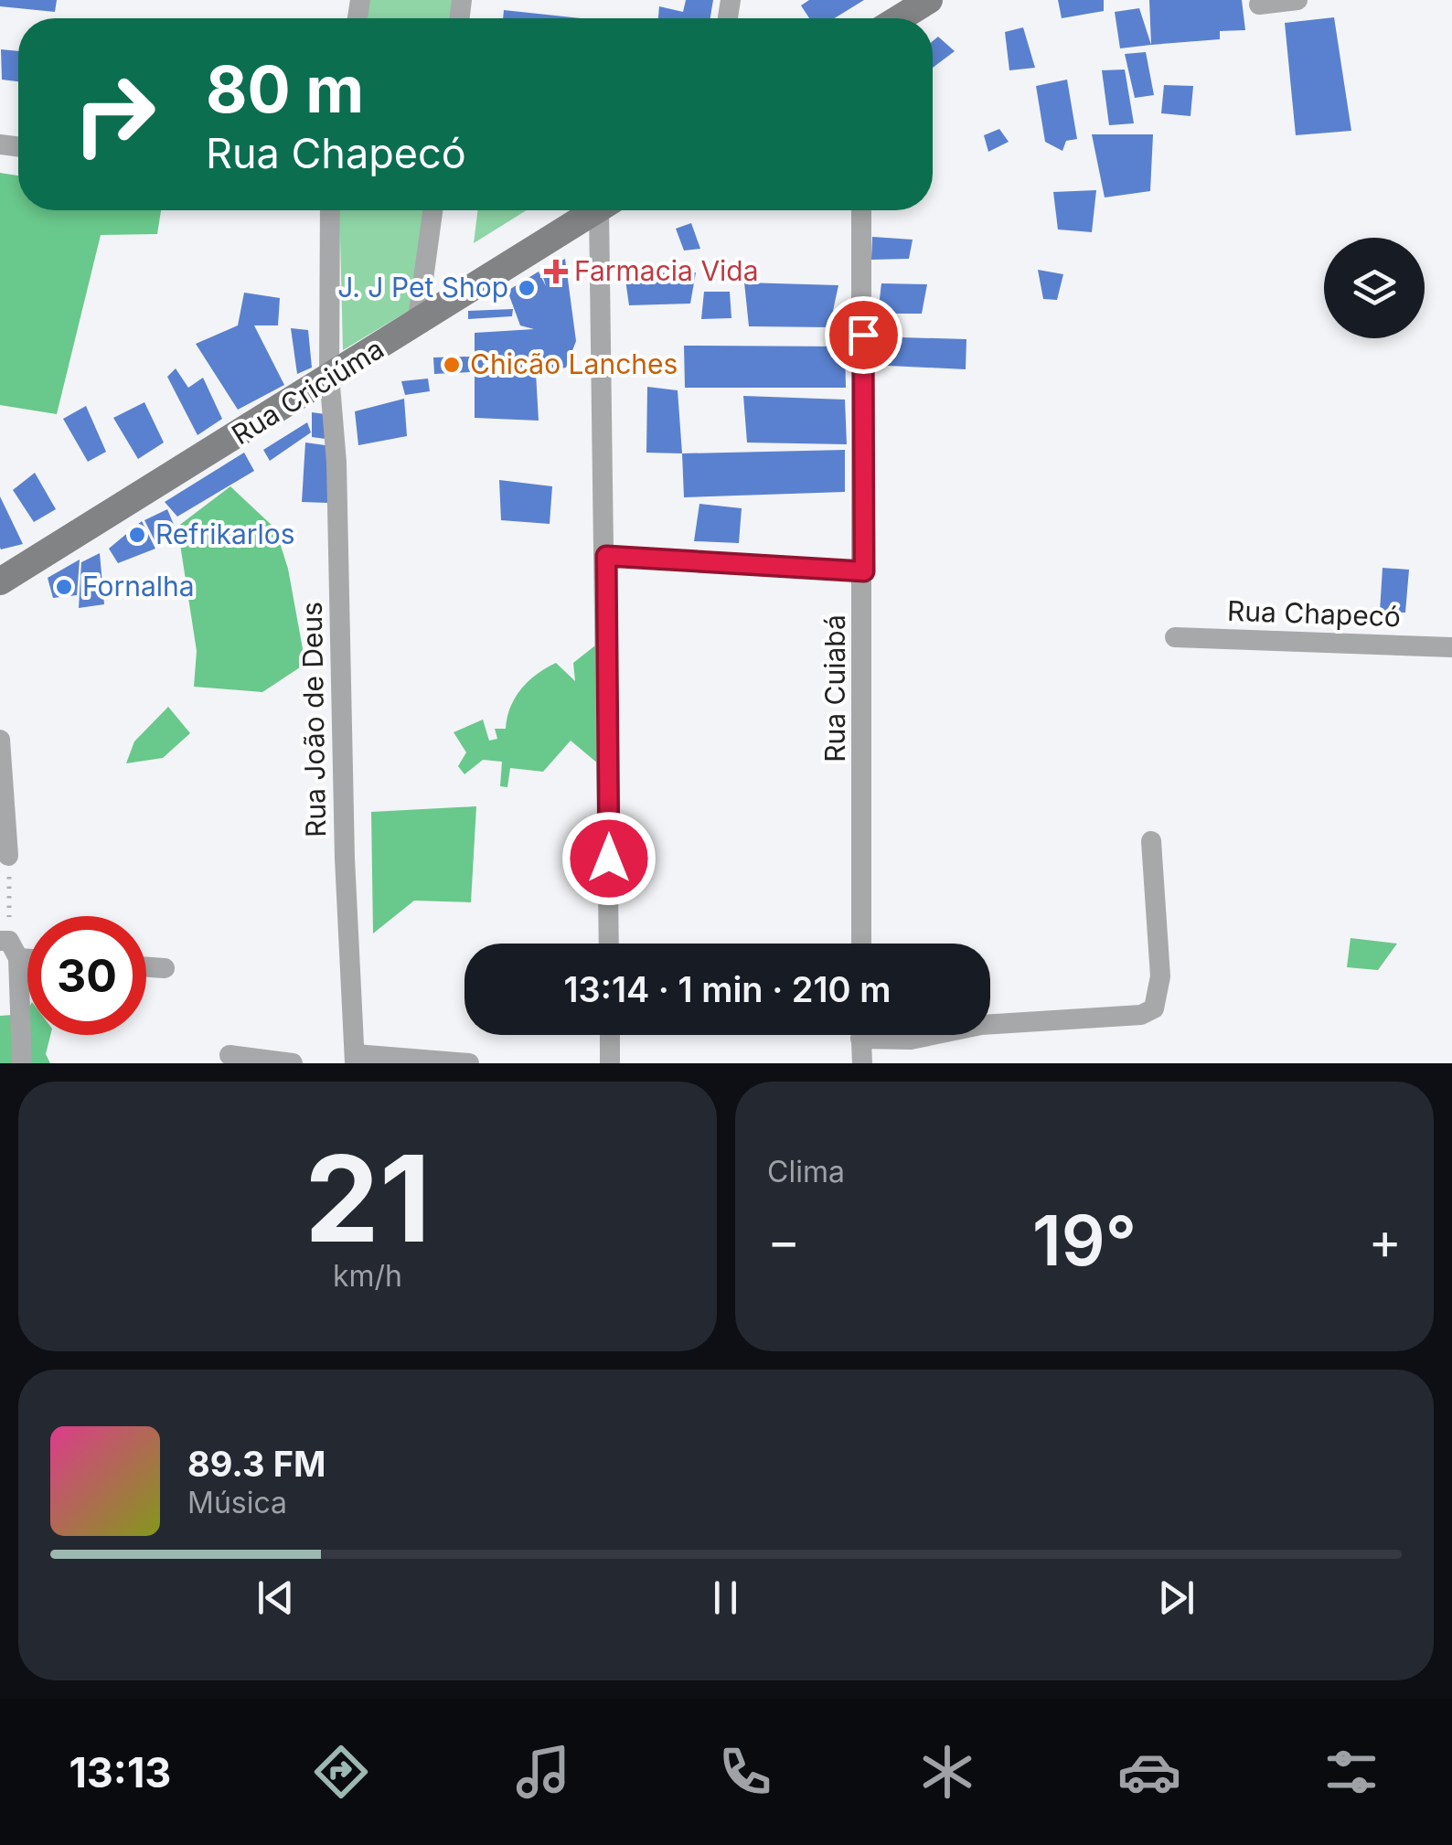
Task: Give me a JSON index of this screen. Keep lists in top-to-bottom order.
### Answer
{
  "streets": {
    "main road": ["Rua Criciúma"],
    "street": ["Rua Chapecó", "Rua Cuiabá", "Rua João de Deus"]
  },
  "crossings": [
    ["Rua Criciúma", "Rua João de Deus"]
  ],
  "places": {
    "health": ["Farmacia Vida"],
    "other": [
      "J. J Pet Shop",
      "Chicão Lanches",
      "Refrikarlos",
      "Fornalha"
    ]
  },
  "page": {
    "turn": ["80 m", "Rua Chapecó"],
    "limit": "30",
    "trip": "13:14 · 1 min · 210 m",
    "tile": [
      ["21", "km/h"],
      "Clima"
    ],
    "heat": ["−", "19°", "+"],
    "song": ["89.3 FM", "Música"],
    "tabs": "13:13"
  }
}
